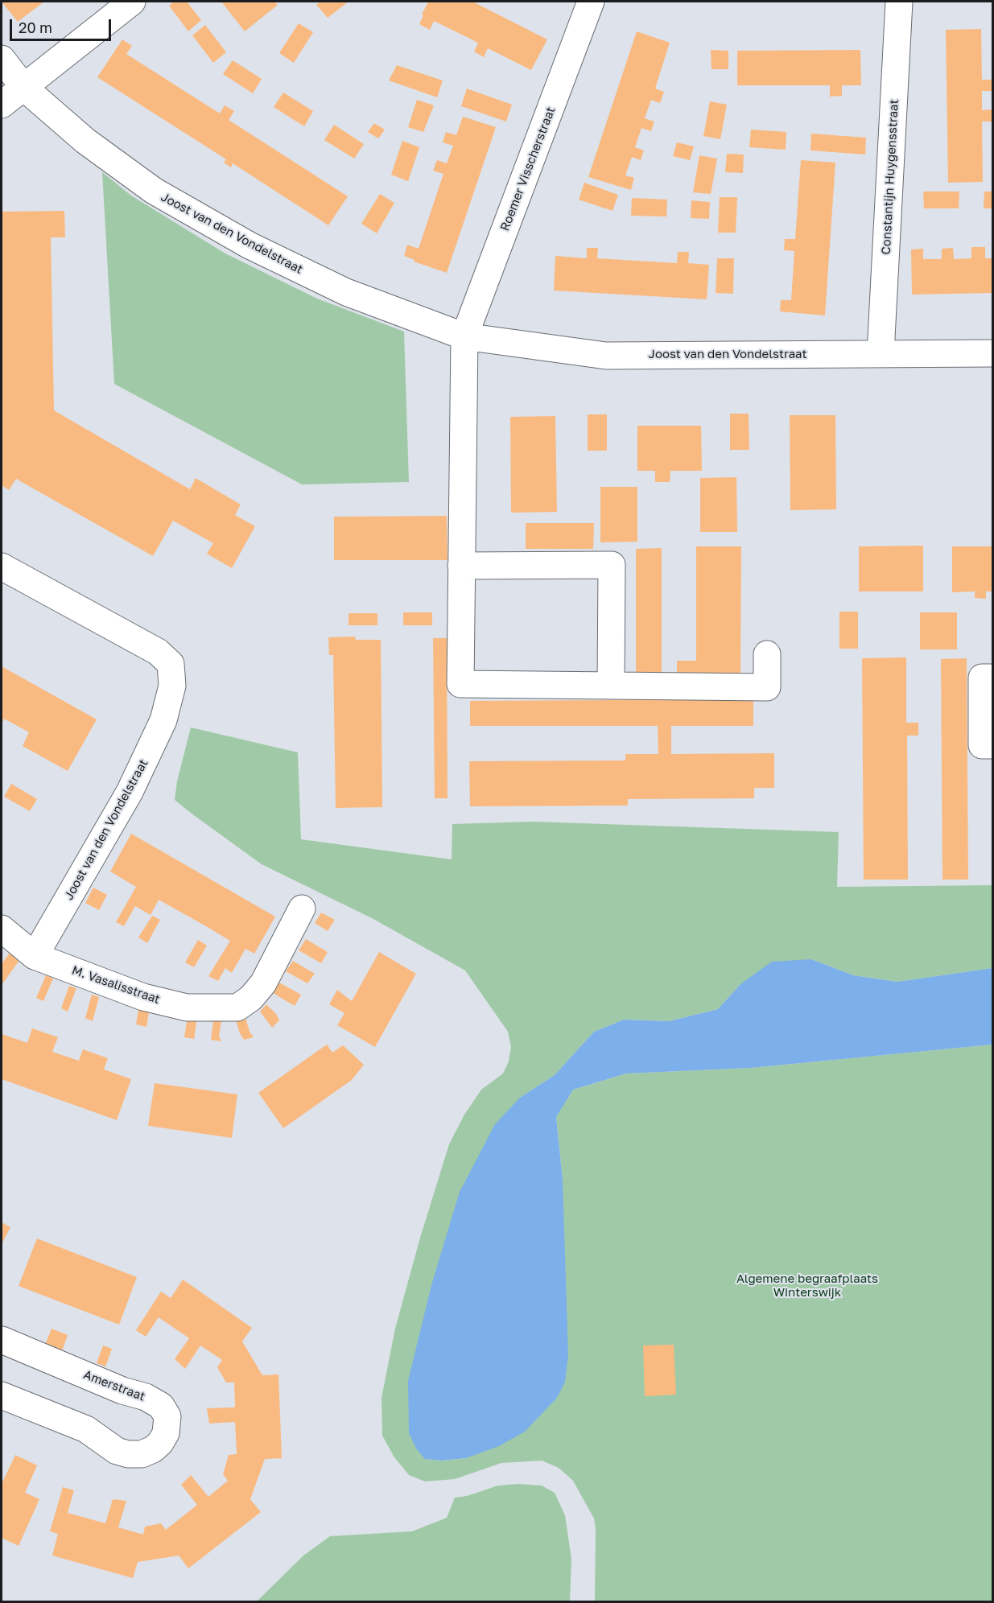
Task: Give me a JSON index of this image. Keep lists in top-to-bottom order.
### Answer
{
  "streets": {
    "street": [
      "Roemer Visscherstraat",
      "Constantijn Huygensstraat",
      "Joost van den Vondelstraat",
      "M. Vasalisstraat",
      "Amerstraat"
    ]
  },
  "crossings": [
    ["Roemer Visscherstraat", "Joost van den Vondelstraat"],
    ["Constantijn Huygensstraat", "Joost van den Vondelstraat"],
    ["Joost van den Vondelstraat", "M. Vasalisstraat"]
  ],
  "parks": ["Algemene begraafplaats Winterswijk"],
  "scale_bar": "20 m"
}
